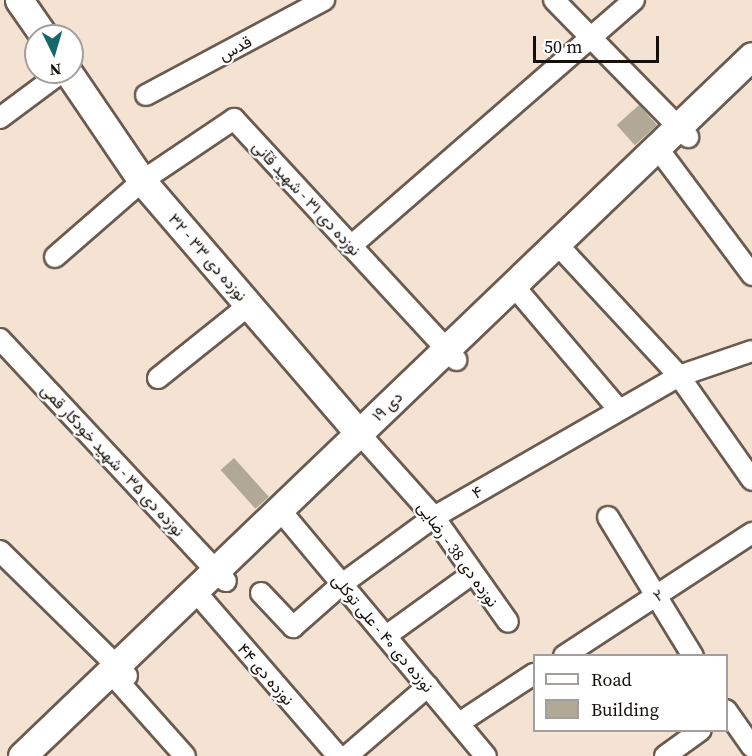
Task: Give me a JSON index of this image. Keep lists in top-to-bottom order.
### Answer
{
  "streets": {
    "main road": ["۳۲ - نوزده دی ۳۳", "۱۹ دی"],
    "street": [
      "قدس",
      "نوزده دی ۳۱ - شهید قآنی",
      "نوزده دی ۳۵ - شهید خودکار قمی",
      "۴",
      "نوزده دی 38 - رضایی",
      "۲",
      "نوزده دی ۴۰ - علی توکلی",
      "نوزده دی ۴۴"
    ]
  },
  "crossings": [
    ["نوزده دی ۳۱ - شهید قآنی", "۳۲ - نوزده دی ۳۳"],
    ["نوزده دی ۳۱ - شهید قآنی", "۱۹ دی"],
    ["۳۲ - نوزده دی ۳۳", "۱۹ دی"],
    ["۳۲ - نوزده دی ۳۳", "نوزده دی 38 - رضایی"],
    ["۱۹ دی", "نوزده دی ۳۵ - شهید خودکار قمی"],
    ["۱۹ دی", "نوزده دی 38 - رضایی"],
    ["۱۹ دی", "نوزده دی ۴۰ - علی توکلی"],
    ["۱۹ دی", "نوزده دی ۴۴"],
    ["۴", "نوزده دی 38 - رضایی"],
    ["۴", "نوزده دی ۴۰ - علی توکلی"]
  ],
  "legend": ["Road", "Building"],
  "scale_bar": "50 m",
  "north": "bottom"
}
